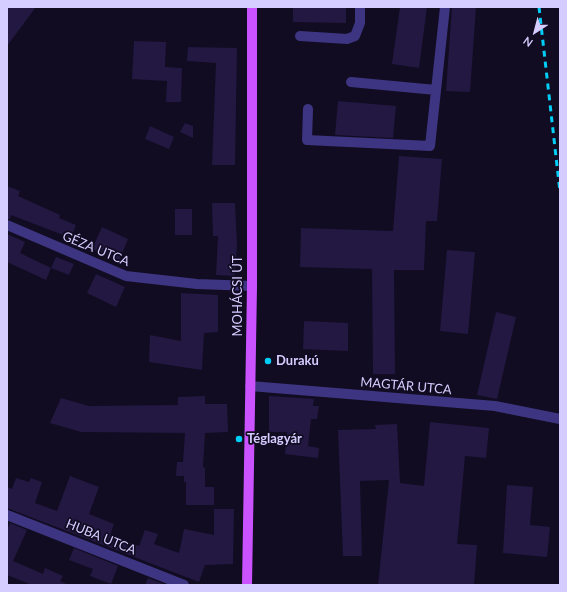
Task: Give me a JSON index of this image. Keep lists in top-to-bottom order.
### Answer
{
  "streets": {
    "main road": ["MOHÁCSI ÚT"],
    "street": ["GÉZA UTCA", "MAGTÁR UTCA", "HUBA UTCA"]
  },
  "crossings": [
    ["GÉZA UTCA", "MOHÁCSI ÚT"],
    ["MOHÁCSI ÚT", "MAGTÁR UTCA"]
  ],
  "places": ["Durakú", "Téglagyár"],
  "north": "bottom left"
}
